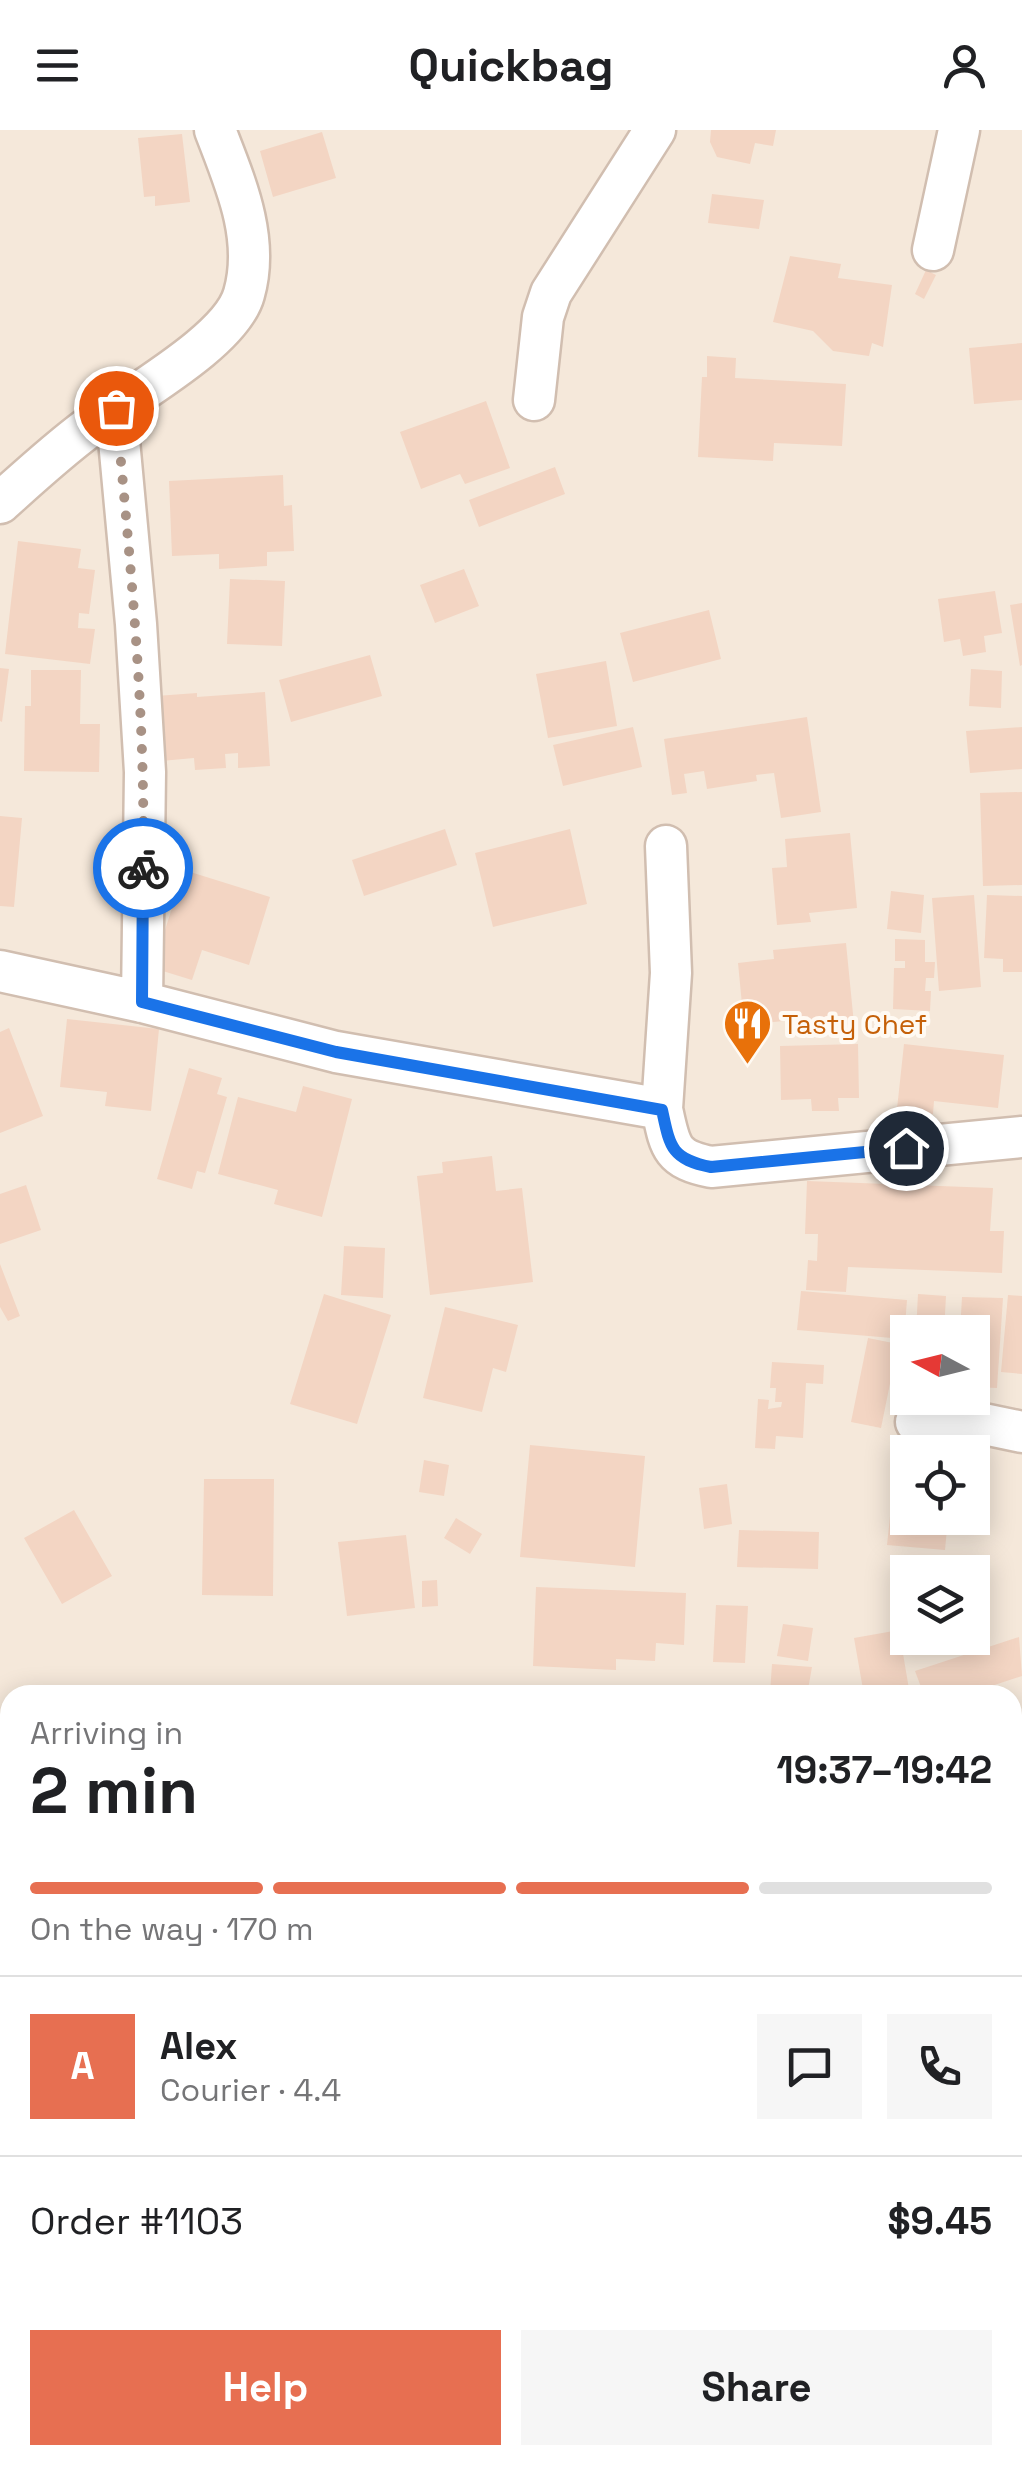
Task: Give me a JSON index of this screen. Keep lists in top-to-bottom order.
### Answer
{
  "places": {
    "restaurant": ["Tasty Chef"]
  },
  "north": "left",
  "page": {
    "header": "Quickbag",
    "heading": ["2 min", "Arriving in", "19:37–19:42"],
    "panel": [
      "Alex",
      "Courier · 4.4",
      "Order #1103",
      "$9.45"
    ],
    "bar": "On the way · 170 m",
    "round": "A",
    "buttons": ["Help", "Share"]
  }
}
